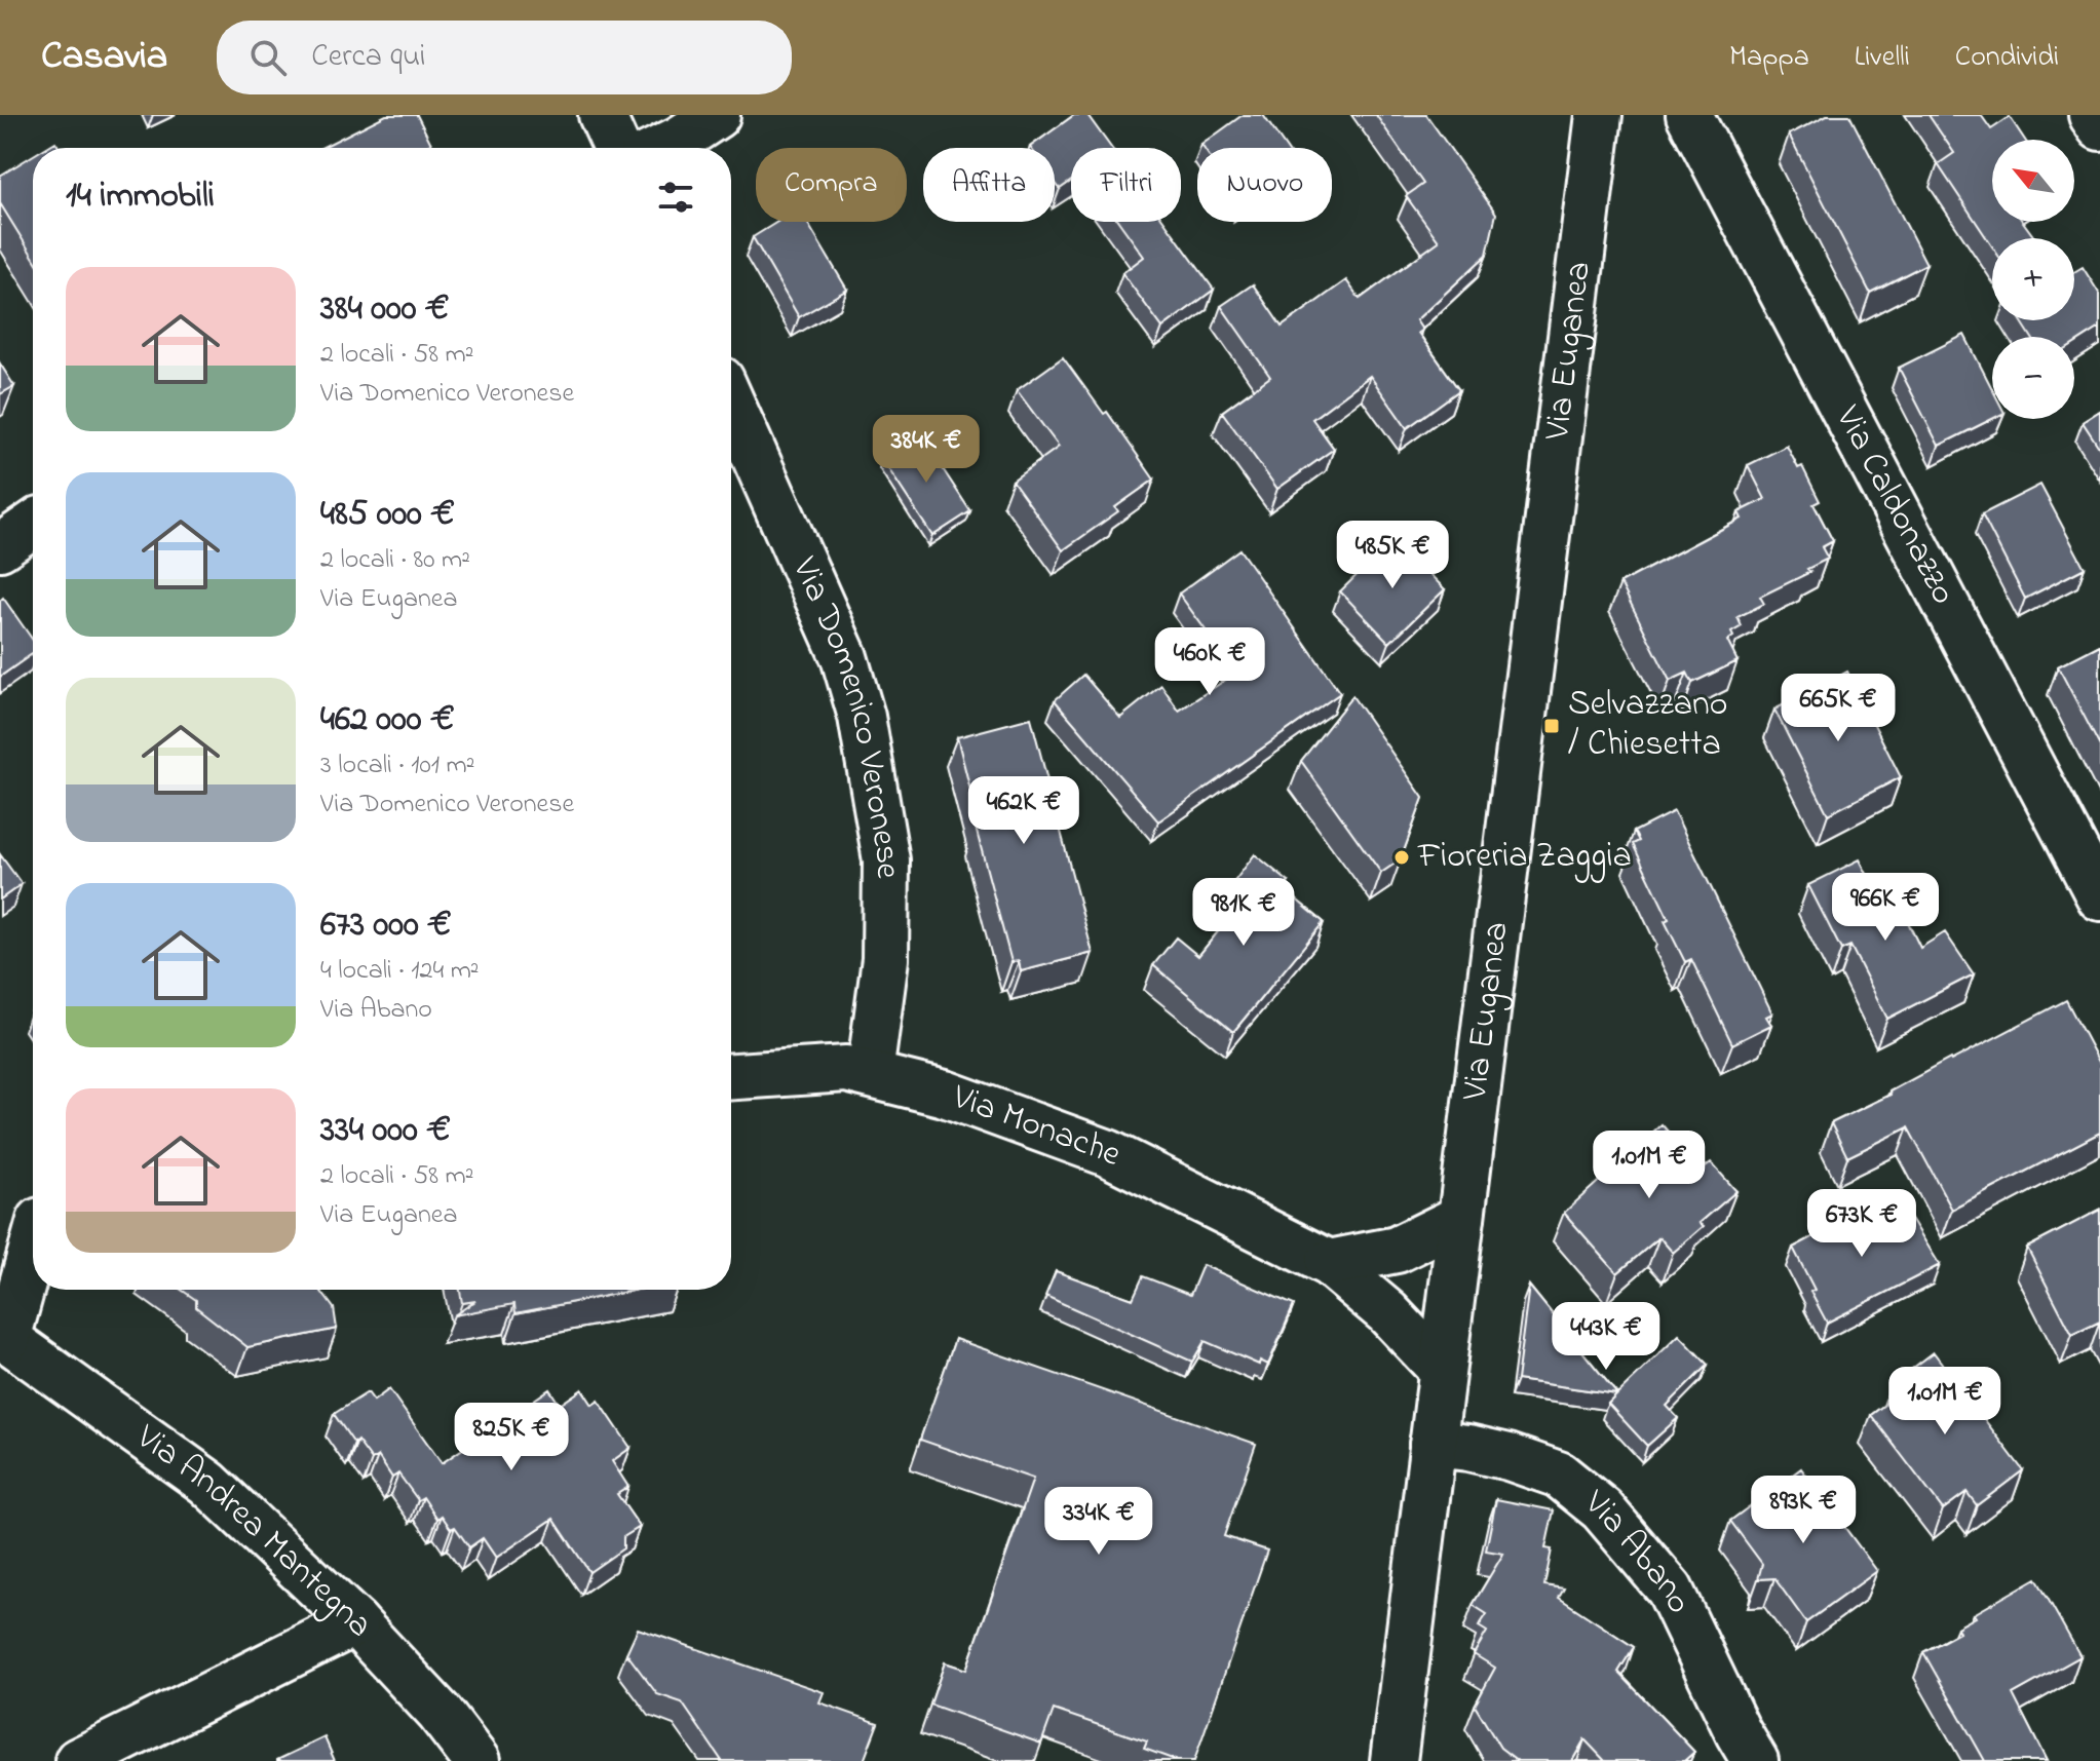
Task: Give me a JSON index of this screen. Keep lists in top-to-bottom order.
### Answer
{
  "streets": {
    "street": [
      "Via Euganea",
      "Via Caldonazzo",
      "Via Domenico Veronese",
      "Via Monache",
      "Via Andrea Mantegna",
      "Via Abano"
    ]
  },
  "crossings": [
    ["Via Euganea", "Via Monache"],
    ["Via Euganea", "Via Abano"],
    ["Via Domenico Veronese", "Via Monache"]
  ],
  "places": {
    "transit": ["Selvazzano / Chiesetta"],
    "other": ["Fioreria Zaggia"]
  },
  "north": "top left",
  "page": {
    "header": "Casavia",
    "search": "Cerca qui",
    "nav": ["Mappa", "Livelli", "Condividi"],
    "map_buttons": ["+", "−"],
    "chip": [
      "Compra",
      "Affitta",
      "Filtri",
      "Nuovo"
    ],
    "heading": "14 immobili",
    "list": [
      {
        "name": "384 000 €",
        "note": "2 locali · 58 m² · Via Domenico Veronese"
      },
      {
        "name": "485 000 €",
        "note": "2 locali · 80 m² · Via Euganea"
      },
      {
        "name": "462 000 €",
        "note": "3 locali · 101 m² · Via Domenico Veronese"
      },
      {
        "name": "673 000 €",
        "note": "4 locali · 124 m² · Via Abano"
      },
      {
        "name": "334 000 €",
        "note": "2 locali · 58 m² · Via Euganea"
      }
    ],
    "price": [
      "384K €",
      "485K €",
      "460K €",
      "665K €",
      "462K €",
      "966K €",
      "981K €",
      "1.01M €",
      "673K €",
      "443K €",
      "1.01M €",
      "825K €",
      "893K €",
      "334K €"
    ]
  }
}
